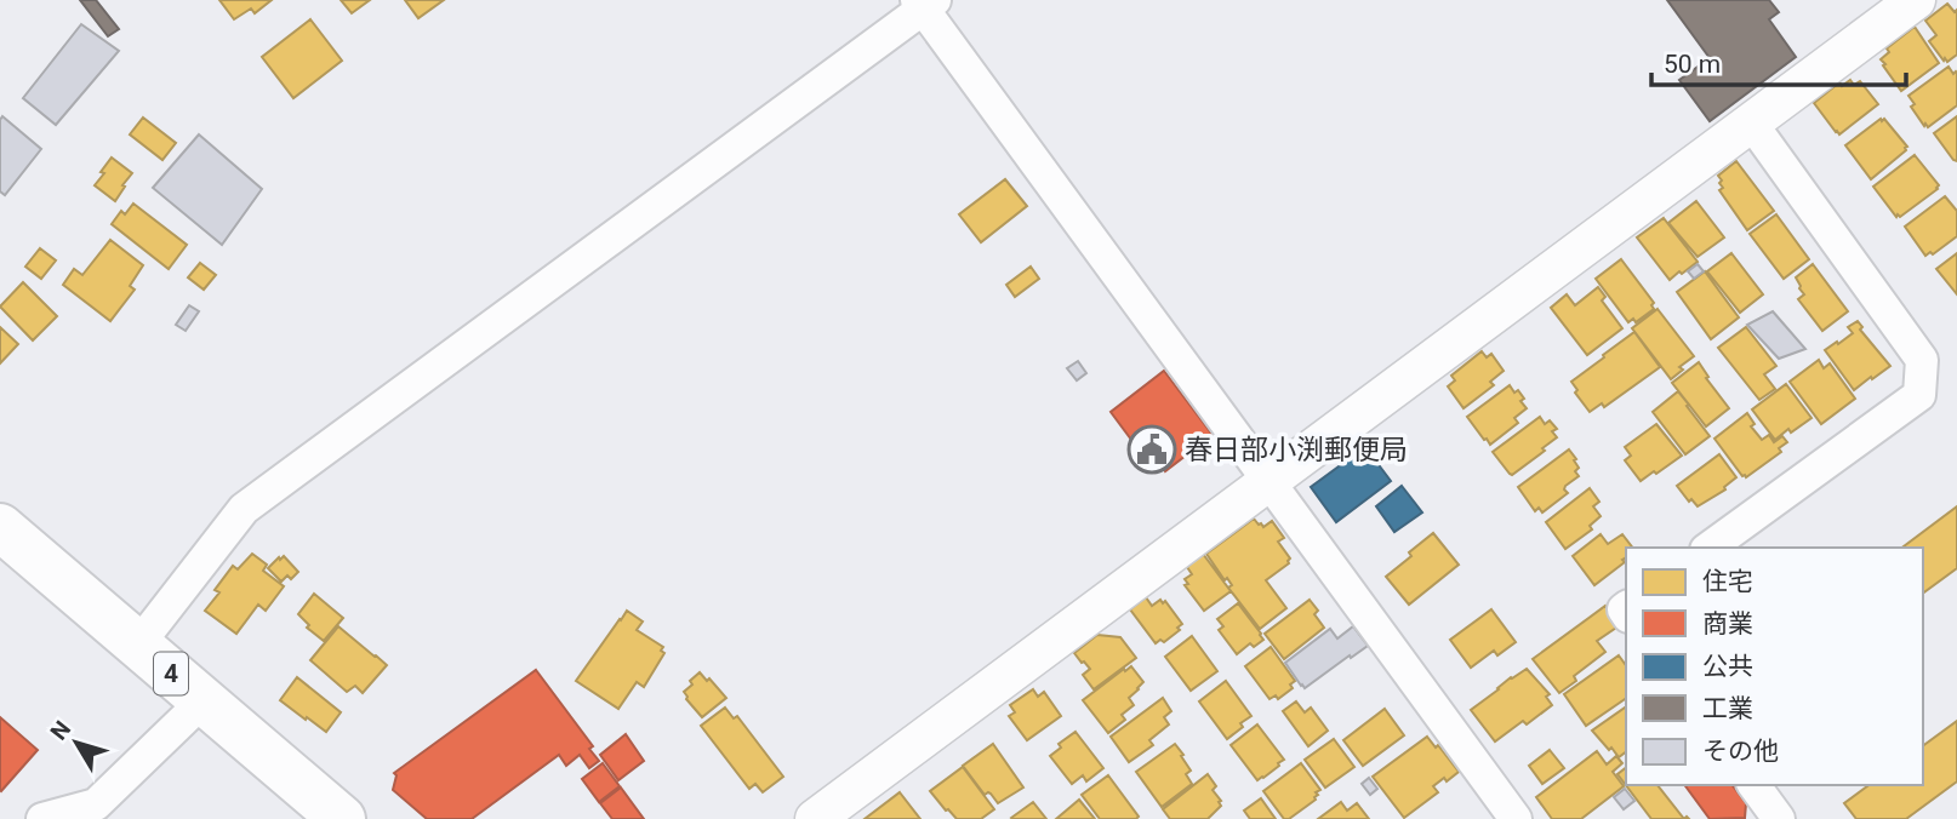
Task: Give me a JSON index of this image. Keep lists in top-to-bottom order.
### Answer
{
  "streets": {
    "highway": ["4"]
  },
  "places": {
    "public building": ["春日部小渕郵便局"]
  },
  "legend": [
    "住宅",
    "商業",
    "公共",
    "工業",
    "その他"
  ],
  "scale_bar": "50 m",
  "north": "top left"
}
